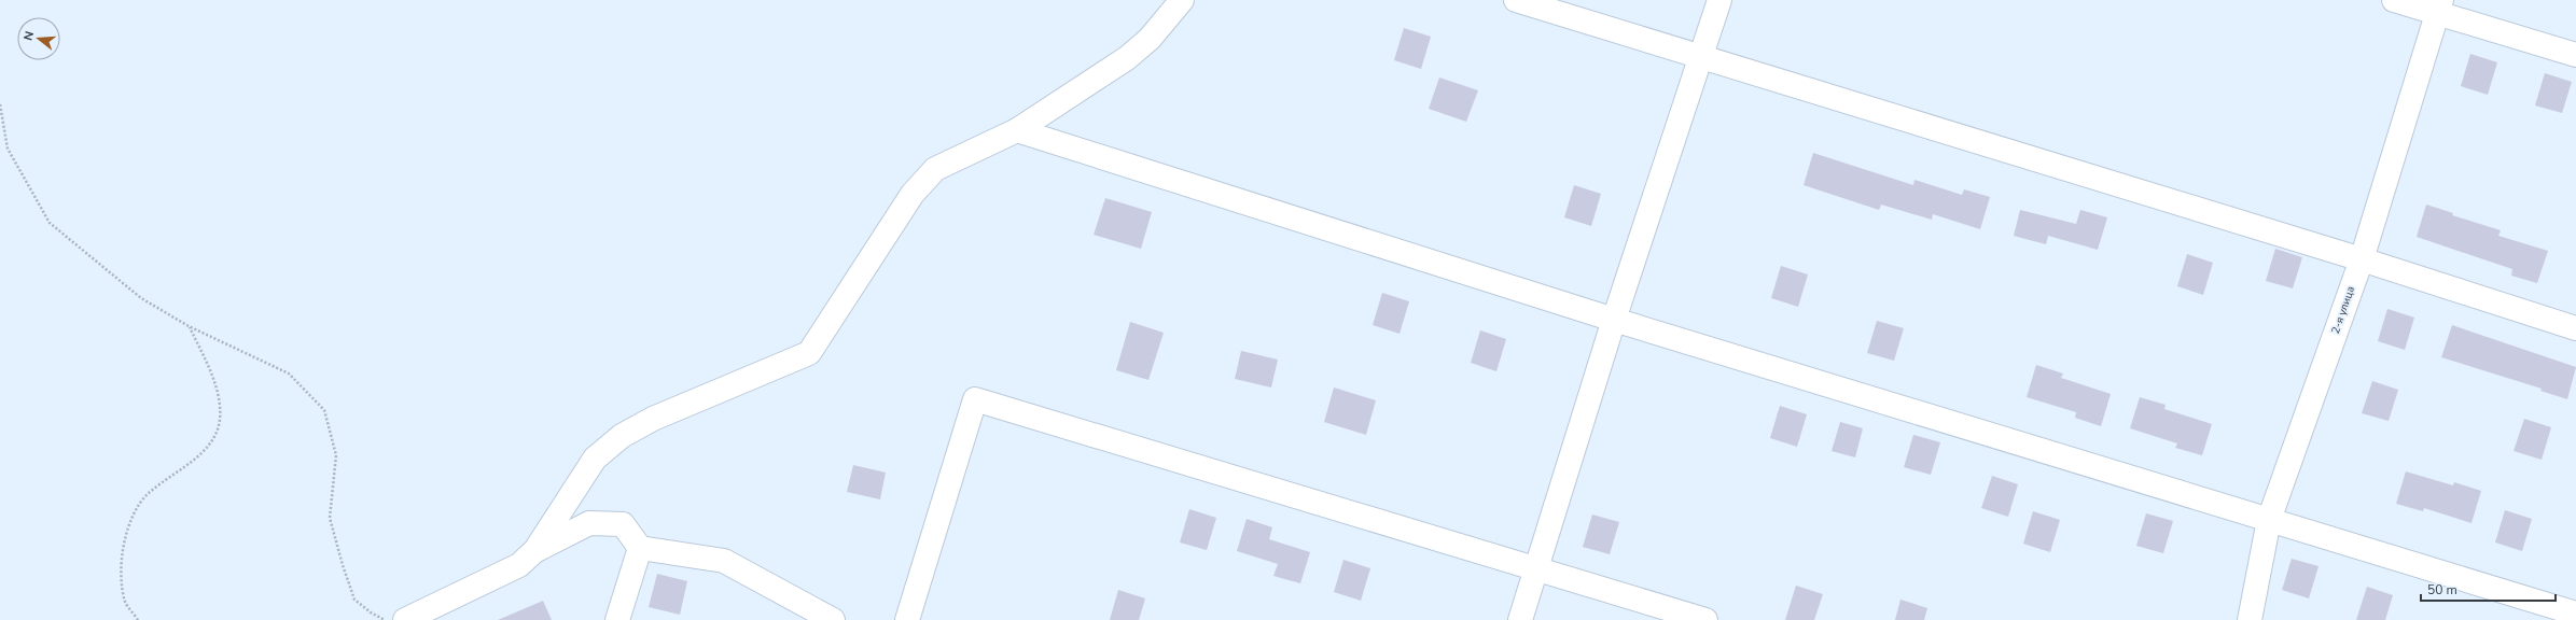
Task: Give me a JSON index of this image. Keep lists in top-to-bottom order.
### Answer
{
  "streets": {
    "street": ["2-я улица"]
  },
  "scale_bar": "50 m",
  "north": "left"
}
